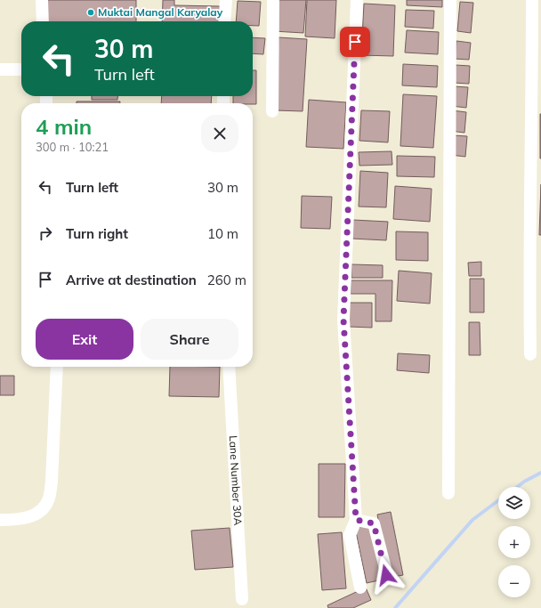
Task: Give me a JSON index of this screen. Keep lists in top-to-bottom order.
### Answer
{
  "streets": {
    "street": ["Lane Number 30A"]
  },
  "places": ["Muktai Mangal Karyalay"],
  "page": {
    "turn": ["30 m", "Turn left"],
    "heading": ["4 min", "300 m · 10:21"],
    "list": [
      {
        "name": "Turn left",
        "value": "30 m"
      },
      {
        "name": "Turn right",
        "value": "10 m"
      },
      {
        "name": "Arrive at destination",
        "value": "260 m"
      }
    ],
    "buttons": ["Exit", "Share"],
    "map_buttons": ["+", "−"]
  }
}
